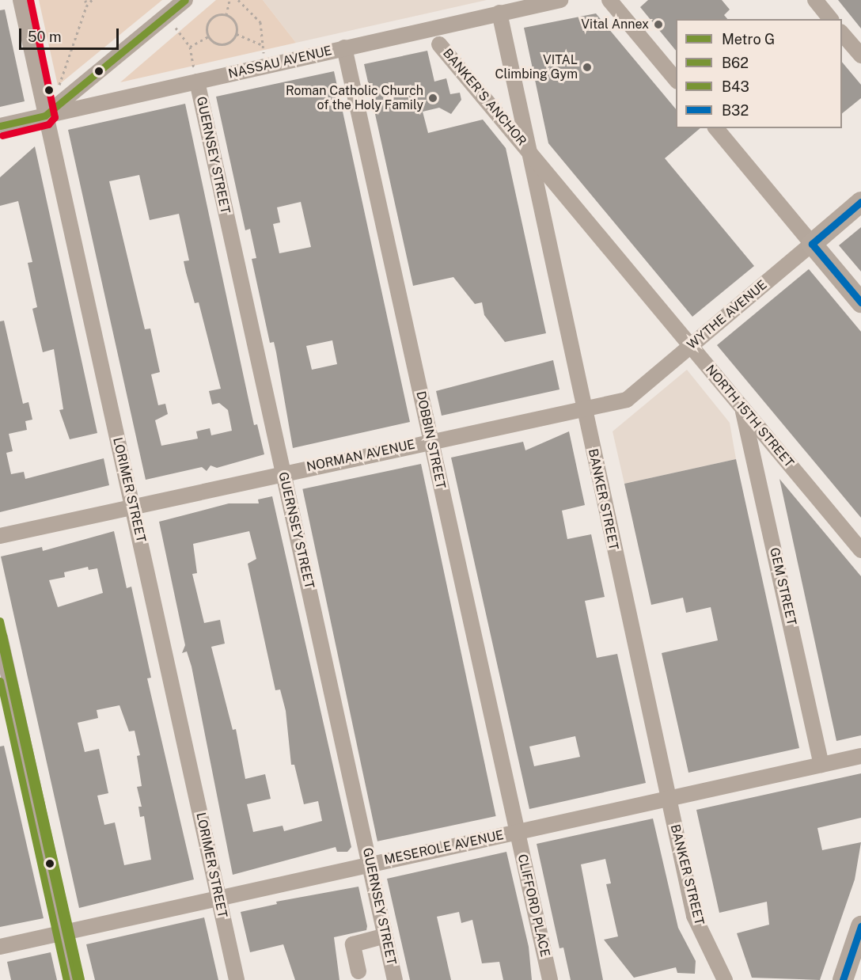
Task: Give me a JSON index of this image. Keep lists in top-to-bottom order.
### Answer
{
  "streets": {
    "main road": ["WYTHE AVENUE"],
    "street": [
      "NASSAU AVENUE",
      "BANKER'S ANCHOR",
      "GUERNSEY STREET",
      "NORTH 15TH STREET",
      "DOBBIN STREET",
      "NORMAN AVENUE",
      "LORIMER STREET",
      "BANKER STREET",
      "GEM STREET",
      "MESEROLE AVENUE",
      "CLIFFORD PLACE"
    ]
  },
  "crossings": [
    ["NASSAU AVENUE", "GUERNSEY STREET"],
    ["NASSAU AVENUE", "DOBBIN STREET"],
    ["NASSAU AVENUE", "LORIMER STREET"],
    ["NASSAU AVENUE", "BANKER STREET"],
    ["BANKER'S ANCHOR", "NORTH 15TH STREET"],
    ["BANKER'S ANCHOR", "BANKER STREET"],
    ["GUERNSEY STREET", "NORMAN AVENUE"],
    ["GUERNSEY STREET", "MESEROLE AVENUE"],
    ["WYTHE AVENUE", "NORTH 15TH STREET"],
    ["WYTHE AVENUE", "NORMAN AVENUE"],
    ["WYTHE AVENUE", "BANKER STREET"],
    ["NORTH 15TH STREET", "BANKER STREET"],
    ["NORTH 15TH STREET", "GEM STREET"],
    ["DOBBIN STREET", "NORMAN AVENUE"],
    ["DOBBIN STREET", "MESEROLE AVENUE"],
    ["DOBBIN STREET", "CLIFFORD PLACE"],
    ["NORMAN AVENUE", "LORIMER STREET"],
    ["NORMAN AVENUE", "BANKER STREET"],
    ["LORIMER STREET", "MESEROLE AVENUE"],
    ["BANKER STREET", "MESEROLE AVENUE"],
    ["GEM STREET", "MESEROLE AVENUE"],
    ["MESEROLE AVENUE", "CLIFFORD PLACE"]
  ],
  "places": ["Vital Annex", "VITAL Climbing Gym", "Roman Catholic Church of the Holy Family"],
  "lines": [
    "transit line B62",
    "transit line B32",
    "metro line G",
    "transit line B43"
  ],
  "legend": [
    "Metro G",
    "B62",
    "B43",
    "B32"
  ],
  "scale_bar": "50 m"
}
